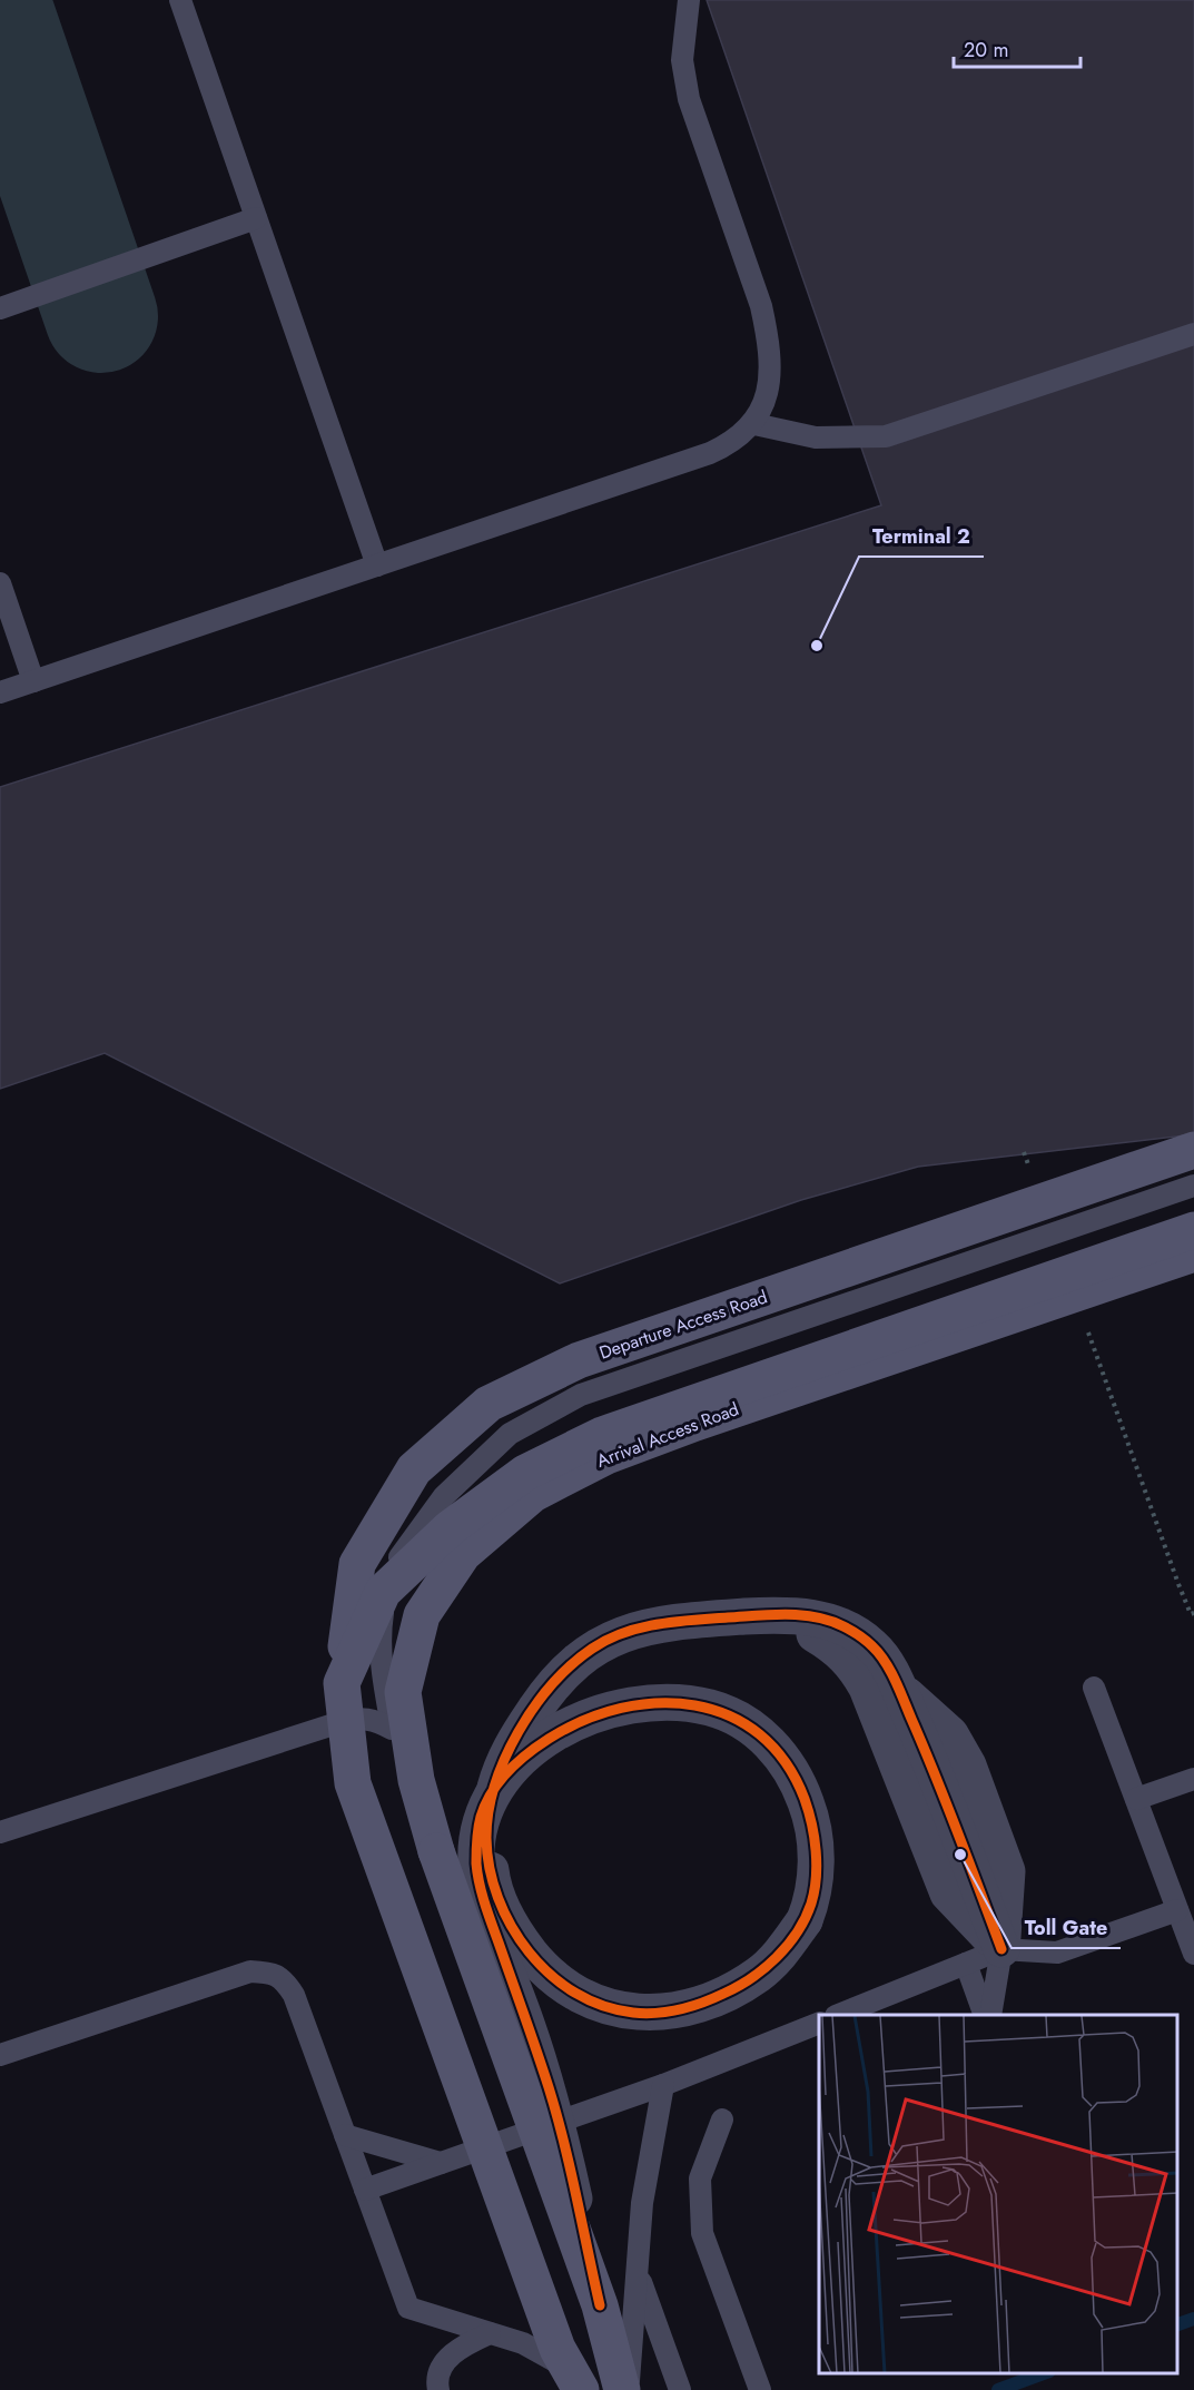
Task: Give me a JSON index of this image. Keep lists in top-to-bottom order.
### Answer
{
  "streets": {
    "street": ["Departure Access Road", "Arrival Access Road"]
  },
  "places": ["Terminal 2", "Toll Gate"],
  "scale_bar": "20 m"
}
